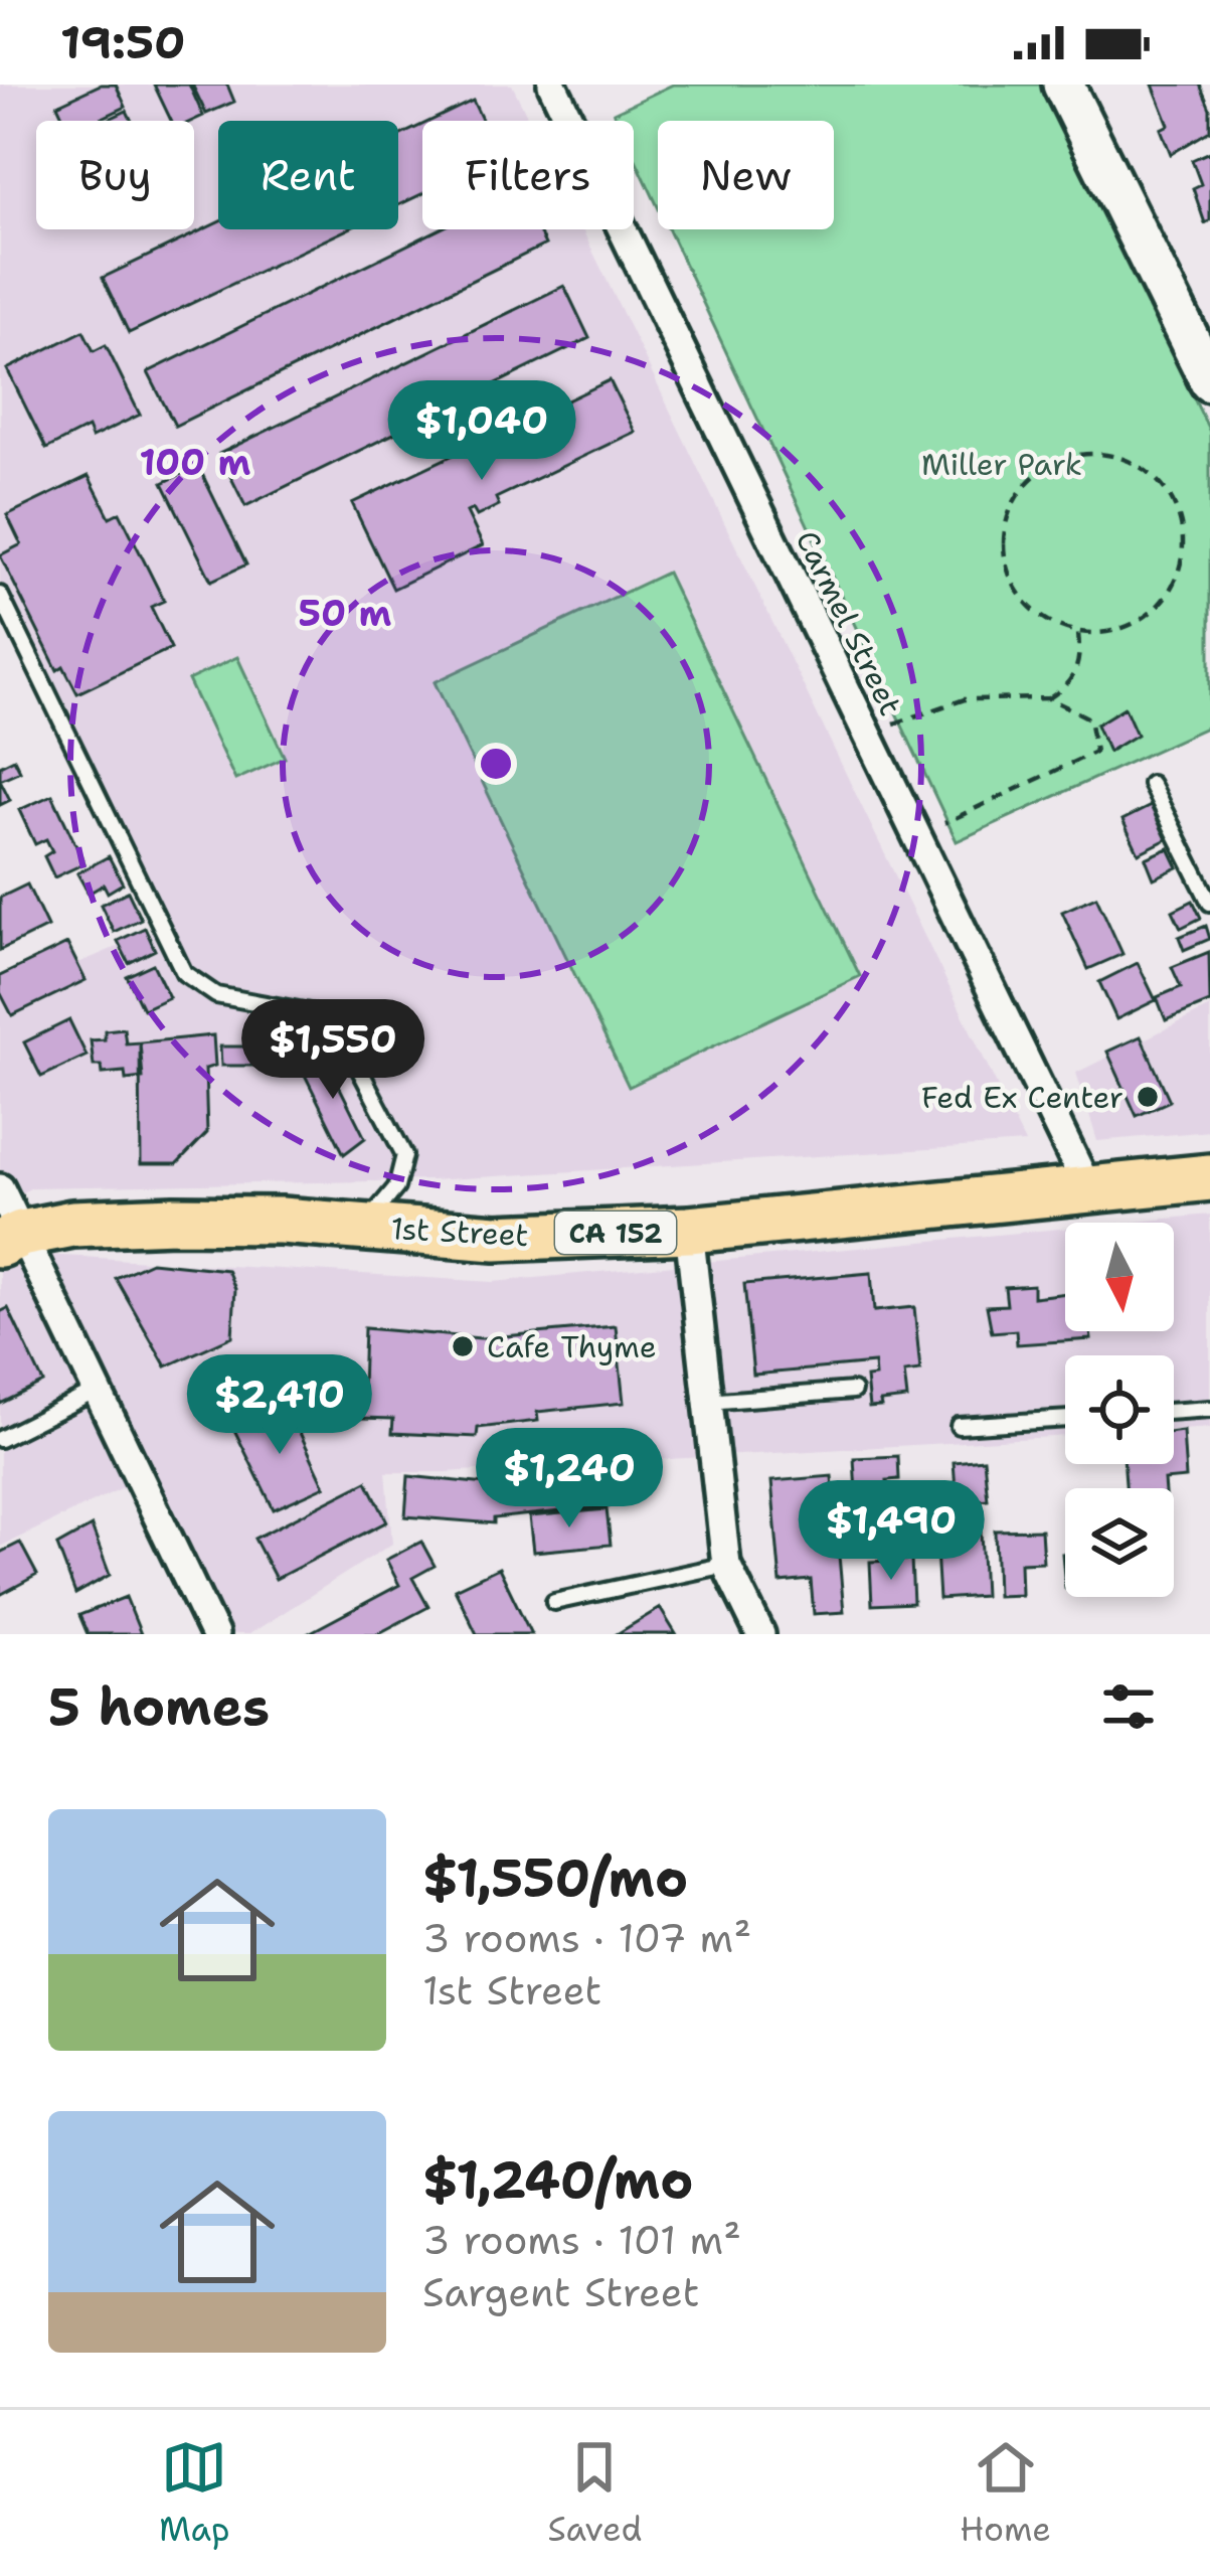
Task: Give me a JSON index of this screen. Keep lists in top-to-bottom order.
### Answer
{
  "streets": {
    "main road": ["1st Street", "CA 152"],
    "street": ["Carmel Street"]
  },
  "crossings": [
    ["Carmel Street", "1st Street"]
  ],
  "parks": ["Miller Park"],
  "places": ["Fed Ex Center", "Cafe Thyme"],
  "north": "bottom",
  "page": {
    "status": "19:50",
    "chip": [
      "Buy",
      "Rent",
      "Filters",
      "New"
    ],
    "price": [
      "$1,040",
      "$1,550",
      "$2,410",
      "$1,240",
      "$1,490"
    ],
    "heading": "5 homes",
    "list": [
      {
        "name": "$1,550/mo",
        "note": "3 rooms · 107 m² · 1st Street"
      },
      {
        "name": "$1,240/mo",
        "note": "3 rooms · 101 m² · Sargent Street"
      }
    ],
    "tabs": ["Map", "Saved", "Home"]
  },
  "rings": ["100 m", "50 m"]
}
